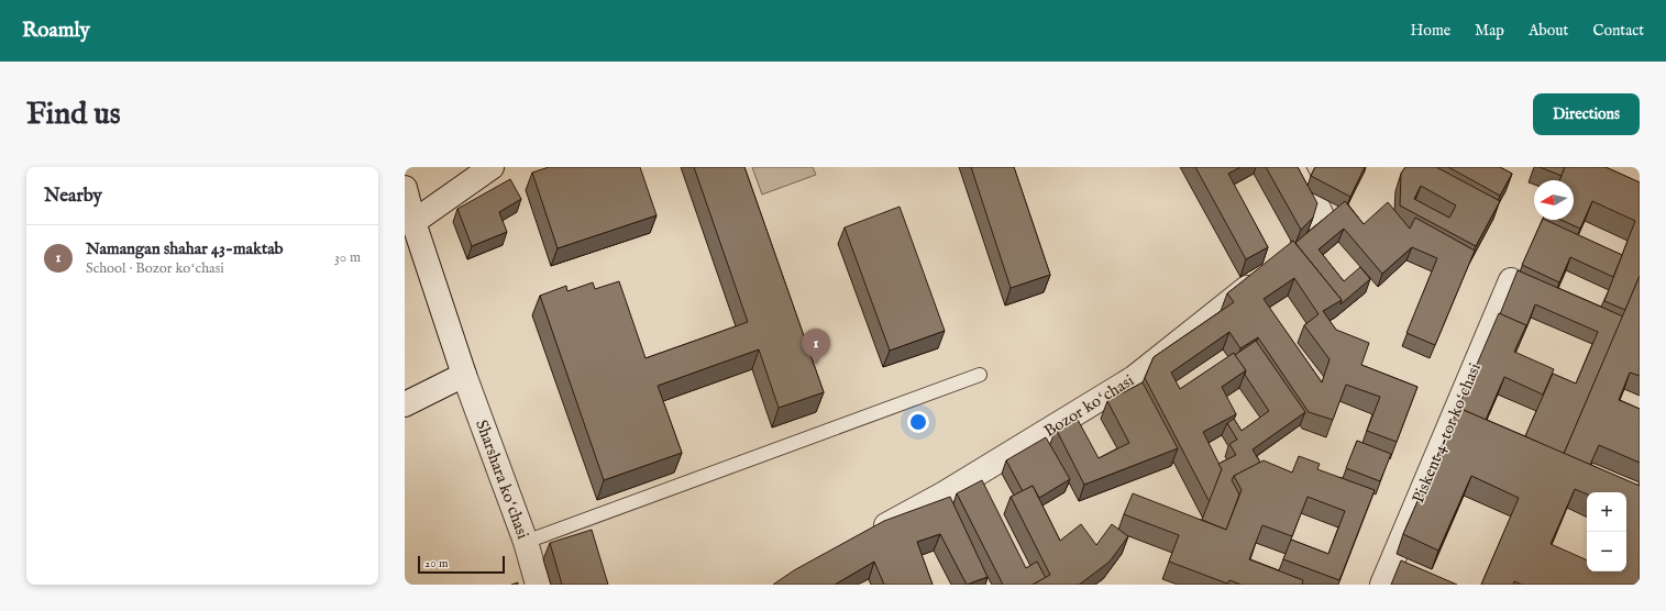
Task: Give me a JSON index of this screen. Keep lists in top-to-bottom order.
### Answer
{
  "streets": {
    "street": ["Bozor koʻchasi", "Piskent 4-tor koʻchasi", "Sharshara koʻchasi"]
  },
  "scale_bar": "20 m",
  "north": "left",
  "page": {
    "header": "Roamly",
    "nav": [
      "Home",
      "Map",
      "About",
      "Contact"
    ],
    "buttons": "Directions",
    "title": "Find us",
    "heading": "Nearby",
    "list": [
      {
        "mark": "1",
        "name": "Namangan shahar 43-maktab",
        "note": "School · Bozor koʻchasi",
        "value": "30 m"
      }
    ],
    "pins": "1",
    "map_buttons": ["+", "−"],
    "scale": "20 m"
  }
}
